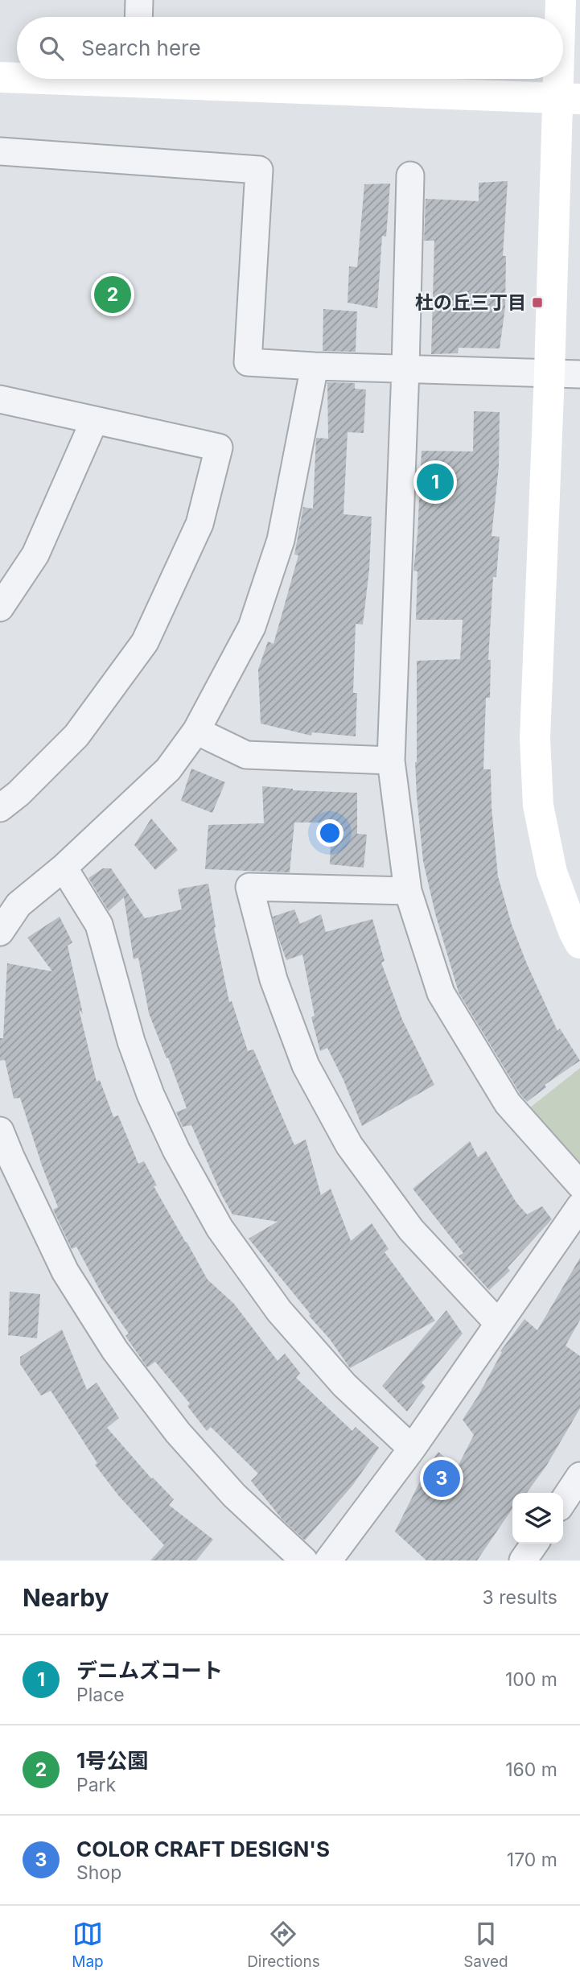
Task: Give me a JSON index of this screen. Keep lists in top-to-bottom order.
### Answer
{
  "places": {
    "transit": ["杜の丘三丁目"]
  },
  "page": {
    "search": "Search here",
    "pins": ["2", "1", "3"],
    "heading": ["Nearby", "3 results"],
    "list": [
      {
        "mark": "1",
        "name": "デニムズコート",
        "note": "Place",
        "value": "100 m"
      },
      {
        "mark": "2",
        "name": "1号公園",
        "note": "Park",
        "value": "160 m"
      },
      {
        "mark": "3",
        "name": "COLOR CRAFT DESIGN'S",
        "note": "Shop",
        "value": "170 m"
      }
    ],
    "nav": ["Map", "Directions", "Saved"]
  }
}
